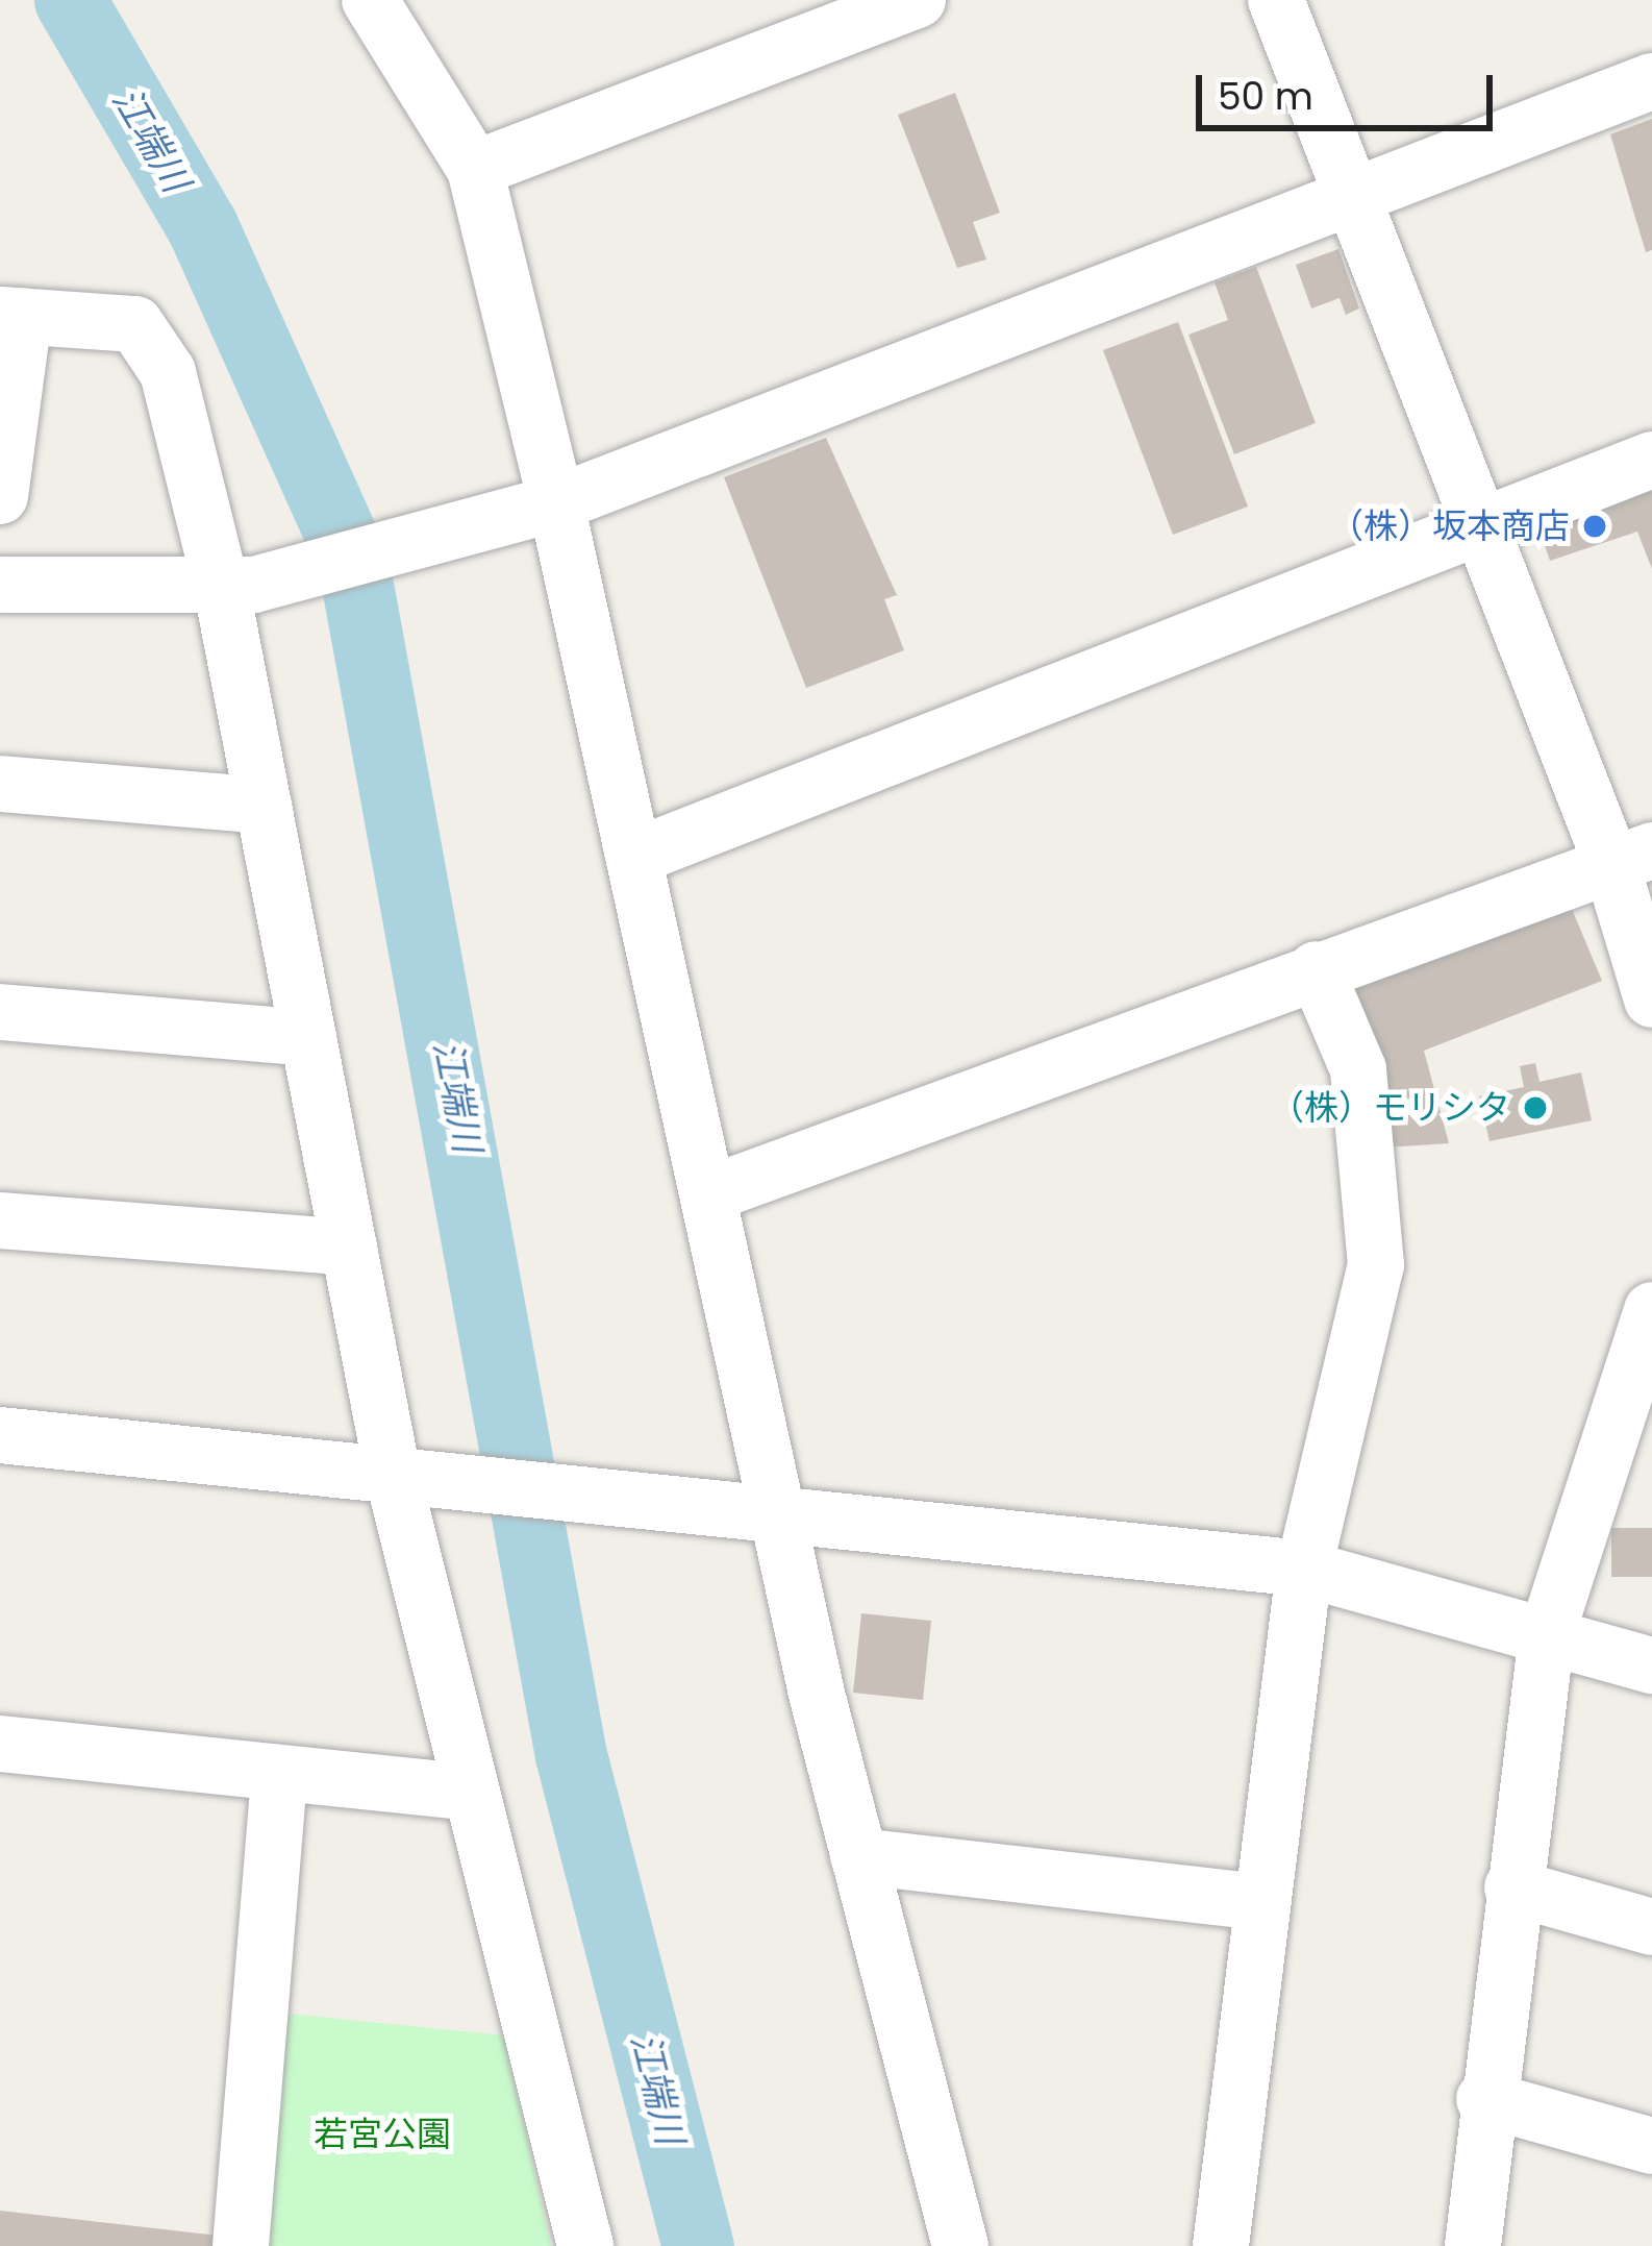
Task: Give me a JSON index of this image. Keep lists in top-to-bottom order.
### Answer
{
  "water": ["江端川"],
  "parks": ["若宮公園"],
  "places": ["（株）坂本商店", "（株）モリシタ"],
  "scale_bar": "50 m"
}
